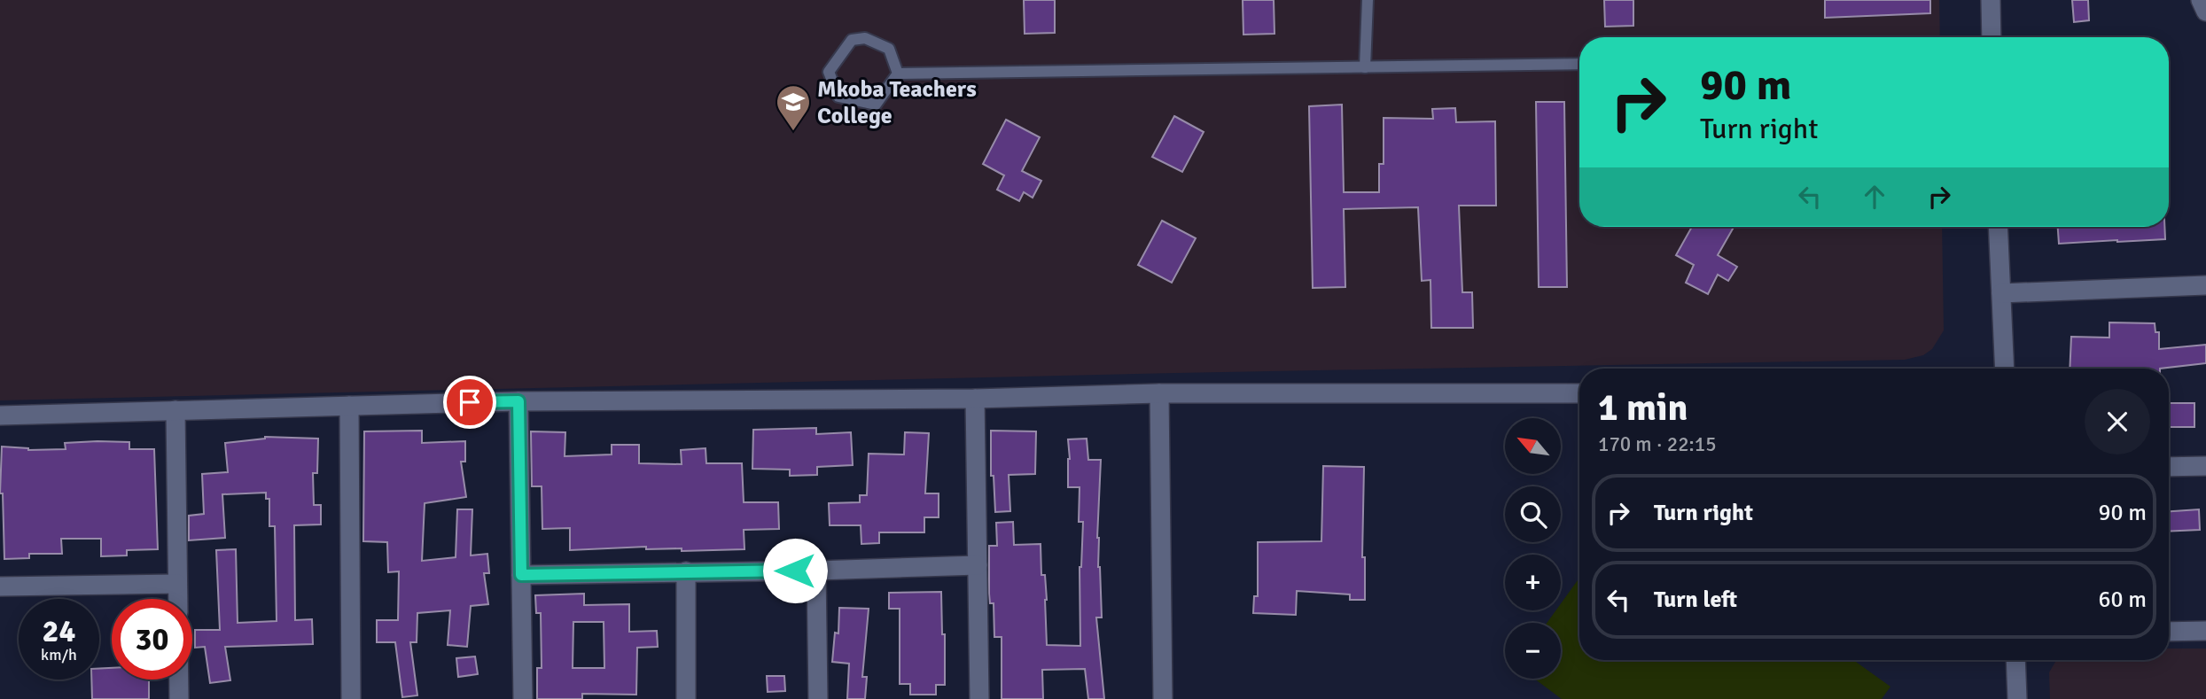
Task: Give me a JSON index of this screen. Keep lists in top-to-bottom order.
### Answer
{
  "places": {
    "school or university": ["Mkoba Teachers College"]
  },
  "north": "top left",
  "page": {
    "turn": ["90 m", "Turn right"],
    "heading": ["1 min", "170 m · 22:15"],
    "map_buttons": ["+", "−"],
    "list": [
      {
        "name": "Turn right",
        "value": "90 m"
      },
      {
        "name": "Turn left",
        "value": "60 m"
      }
    ],
    "speed": "24 km/h",
    "limit": "30"
  }
}
